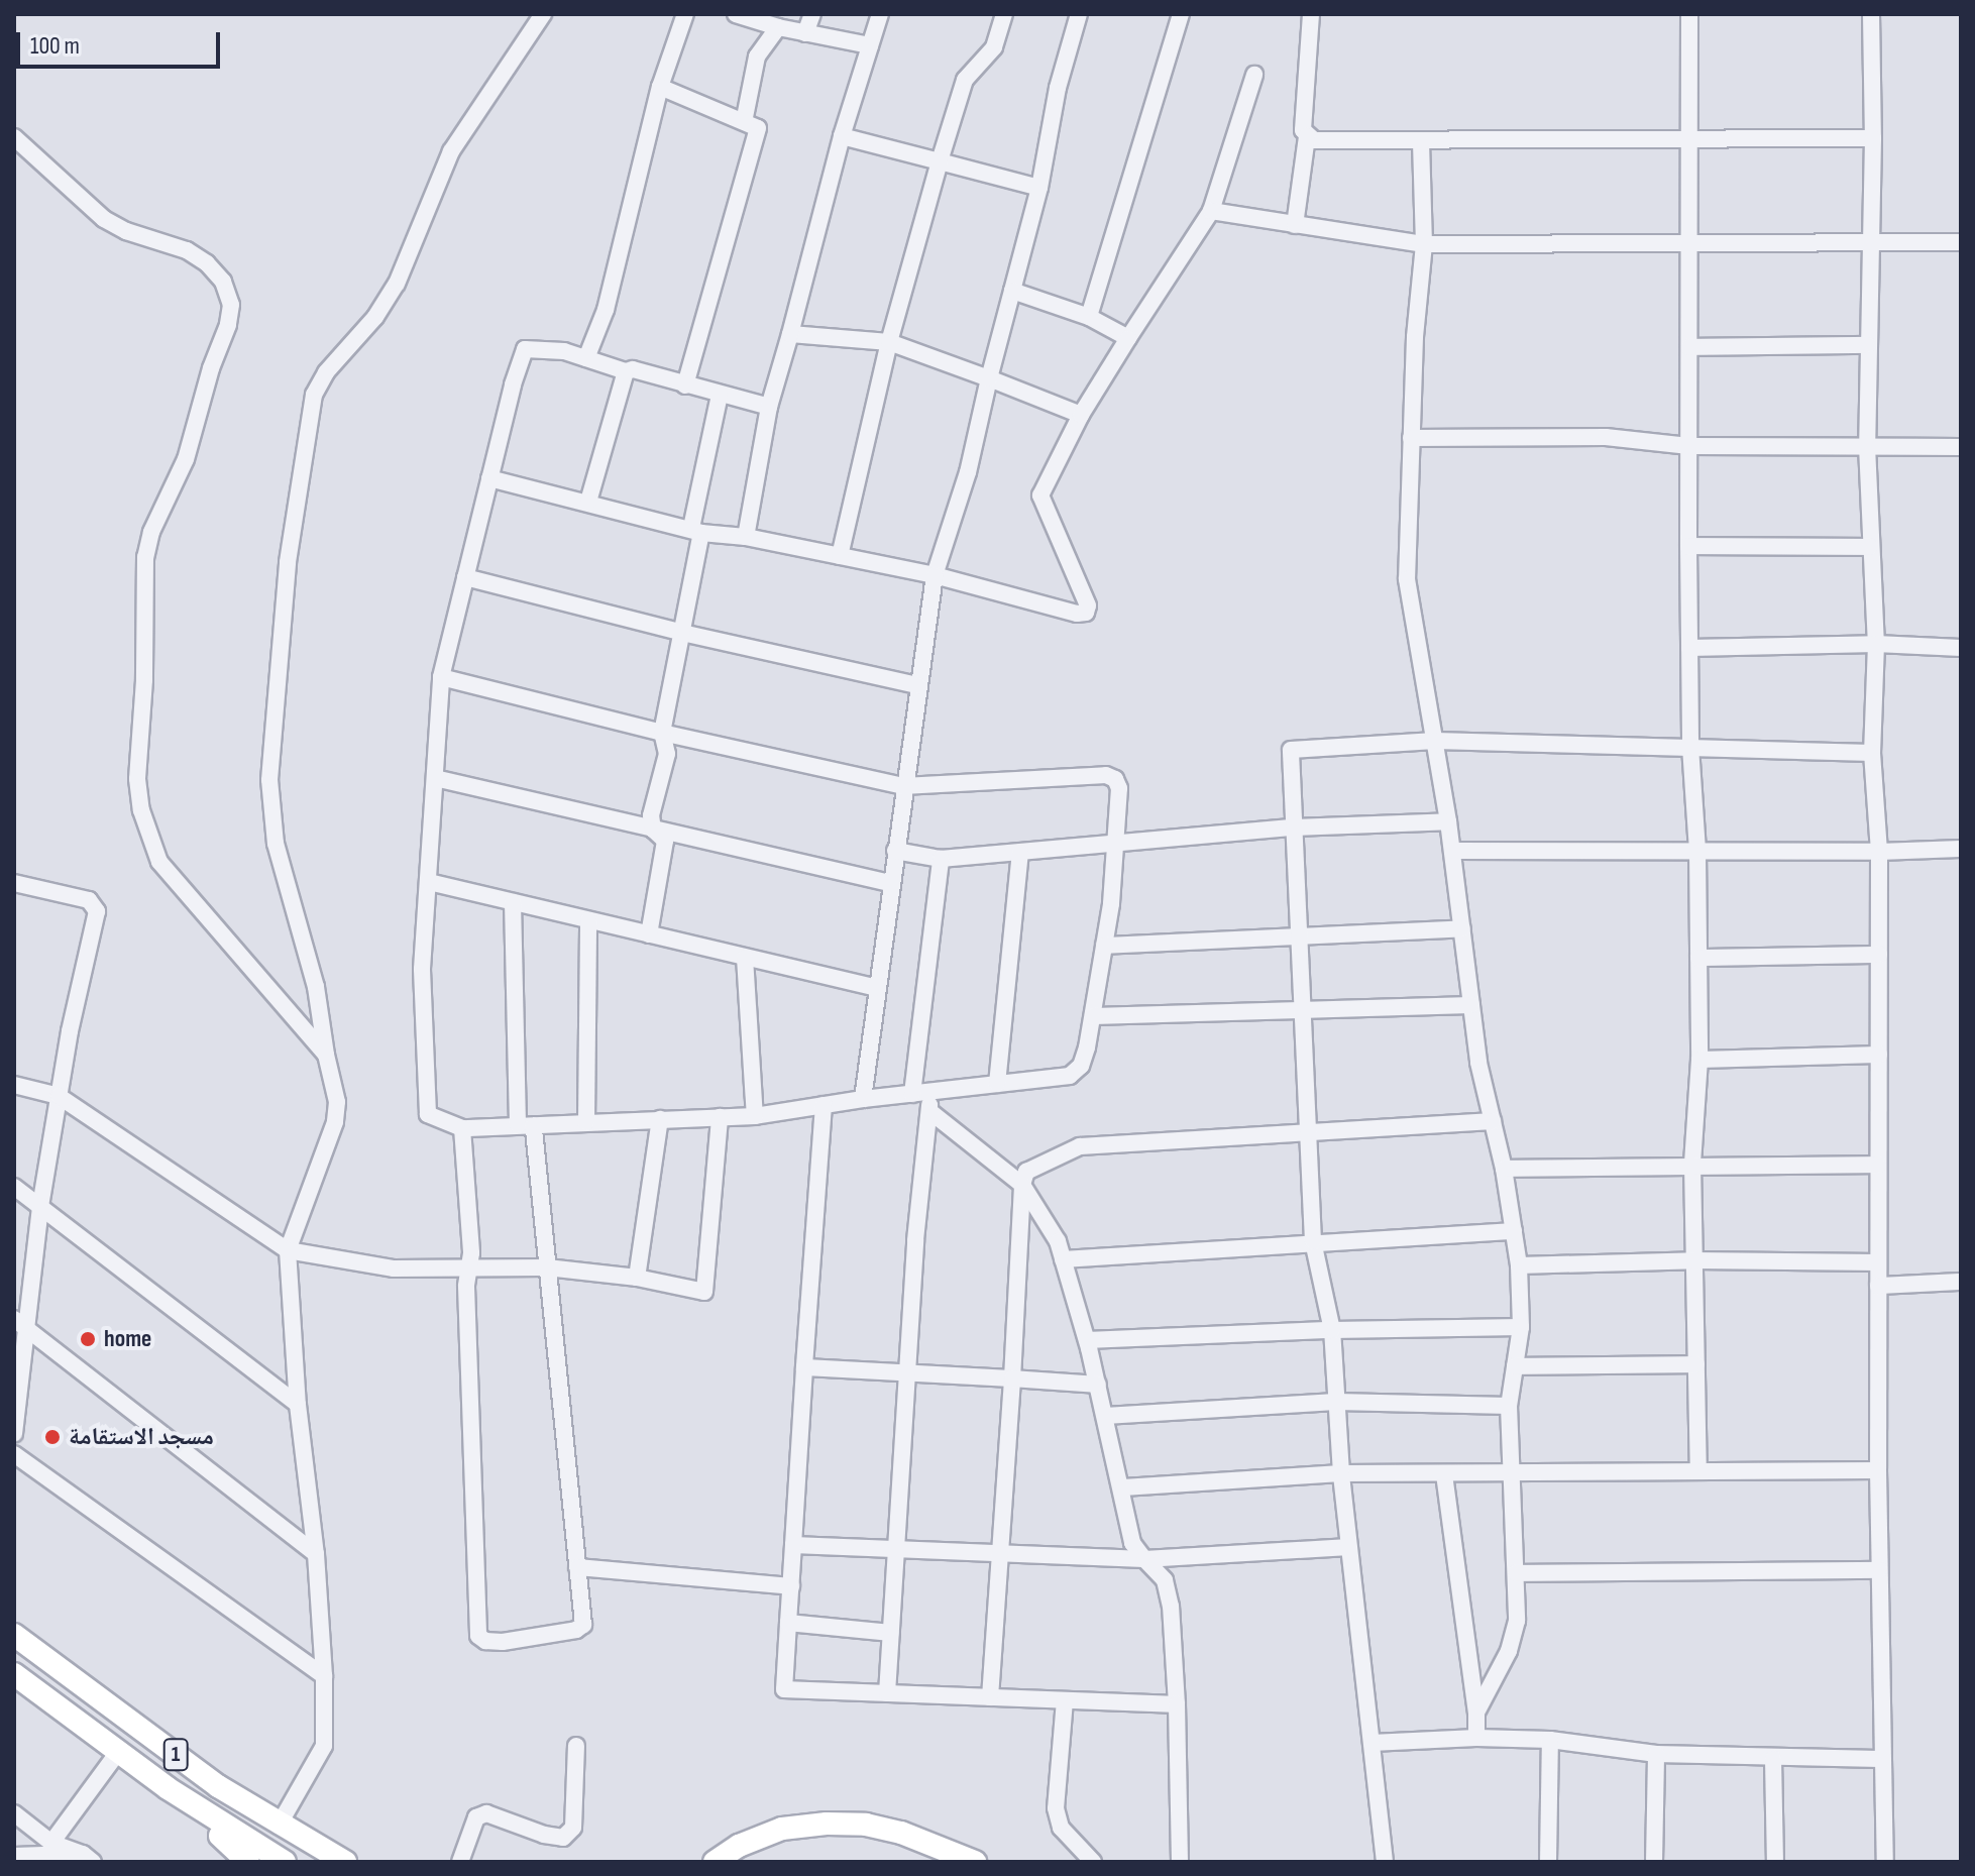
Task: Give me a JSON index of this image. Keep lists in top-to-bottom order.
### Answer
{
  "streets": {
    "highway": ["1"]
  },
  "places": ["home", "مسجد الاستقامة"],
  "scale_bar": "100 m"
}
